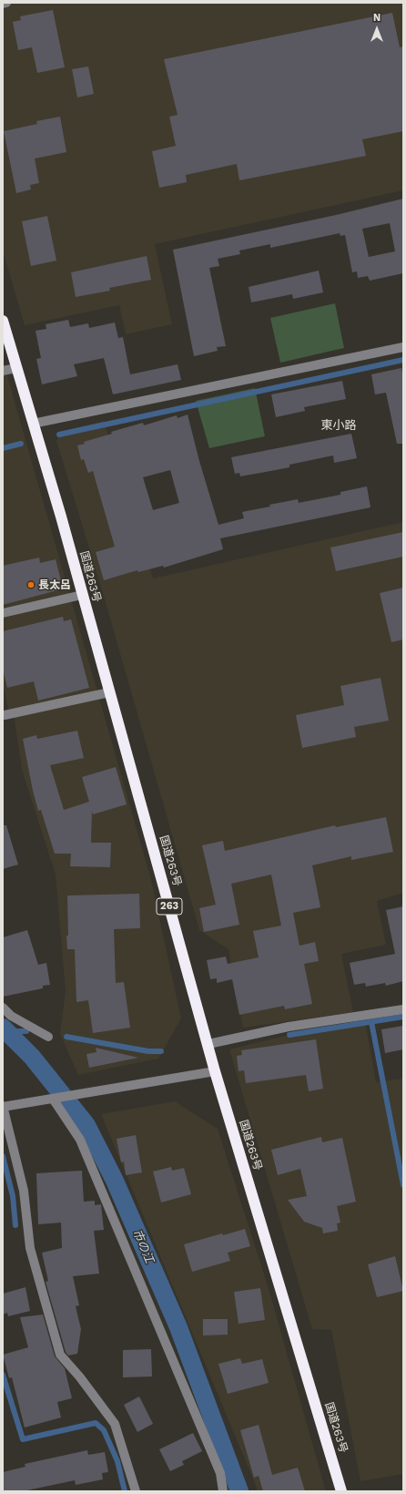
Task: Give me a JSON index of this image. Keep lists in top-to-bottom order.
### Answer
{
  "streets": {
    "highway": ["国道263号", "263"]
  },
  "districts": ["東小路"],
  "water": ["市の江"],
  "places": ["長太呂"],
  "north": "top"
}
